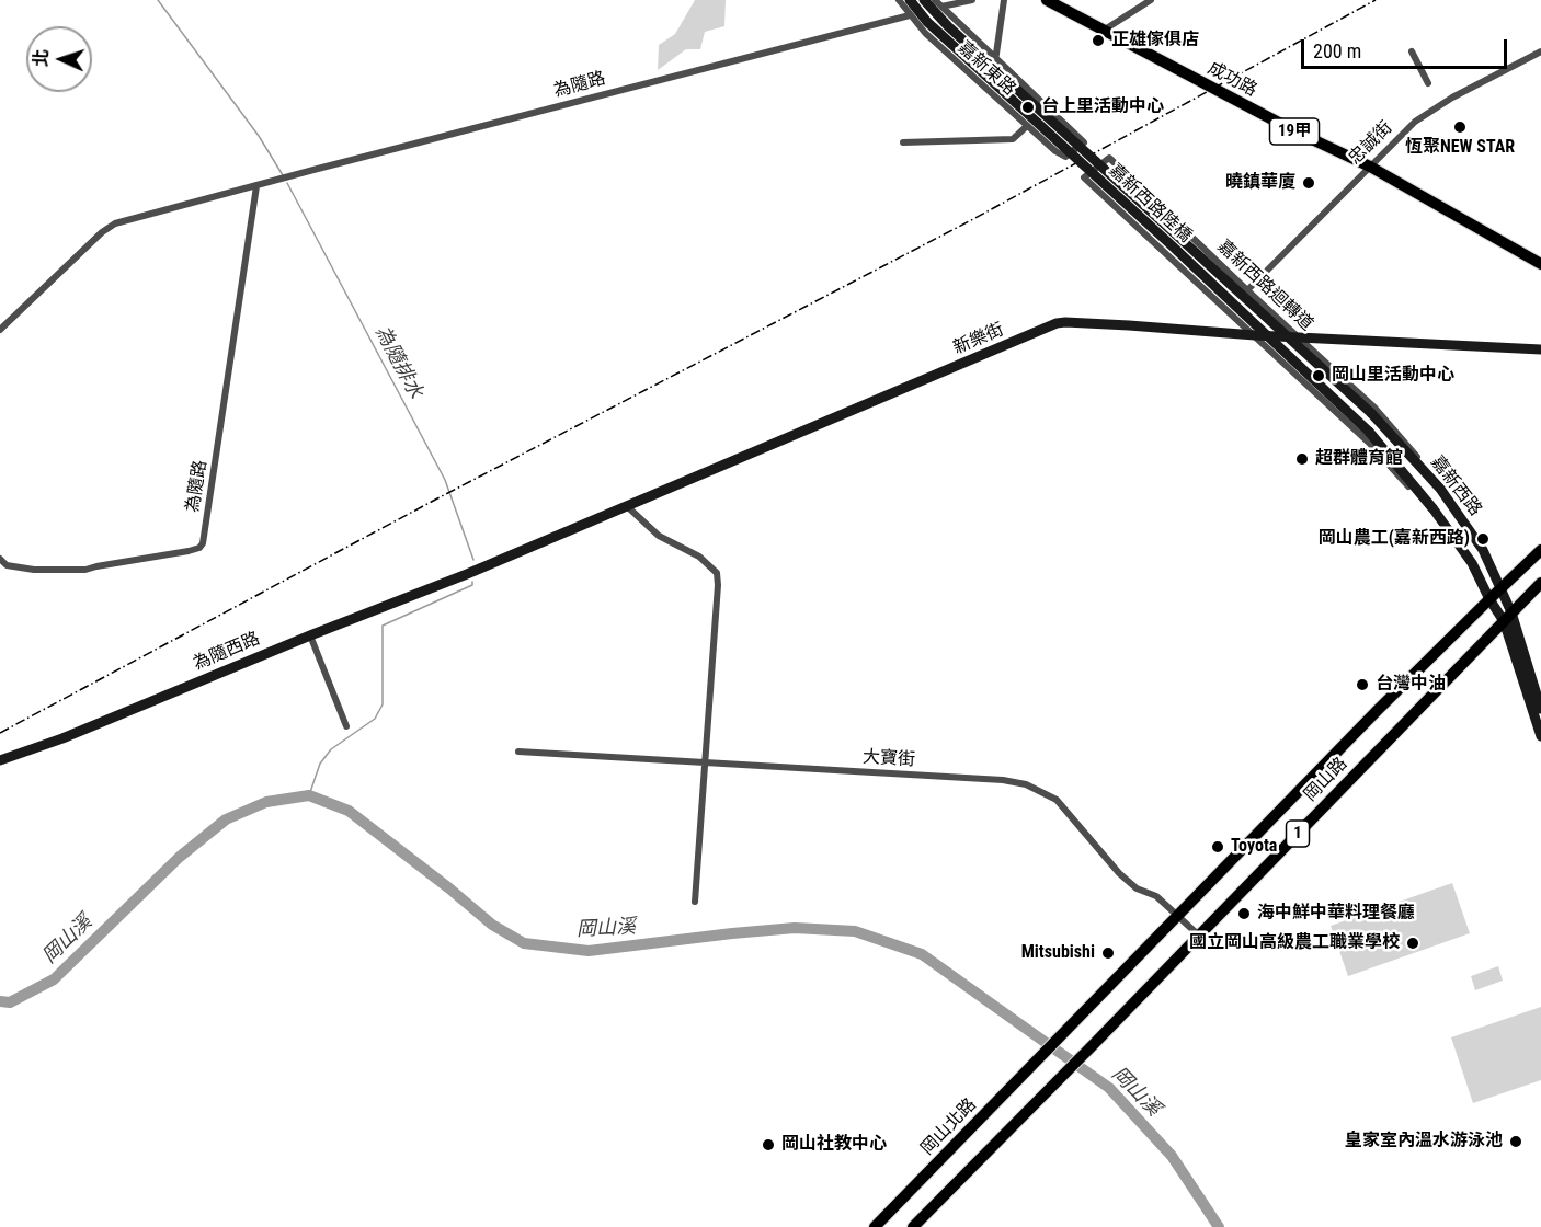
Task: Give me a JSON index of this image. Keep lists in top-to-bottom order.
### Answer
{
  "streets": {
    "main road": [
      "成功路",
      "19甲",
      "岡山路",
      "1",
      "岡山北路"
    ],
    "street": [
      "嘉新東路",
      "為隨路",
      "忠誠街",
      "嘉新西路陸橋",
      "嘉新西路迴轉道",
      "新樂街",
      "嘉新西路",
      "為隨西路",
      "大寶街"
    ]
  },
  "crossings": [
    ["嘉新東路", "為隨路"],
    ["成功路", "忠誠街"],
    ["忠誠街", "嘉新西路迴轉道"],
    ["嘉新西路陸橋", "嘉新西路"],
    ["嘉新西路迴轉道", "新樂街"],
    ["嘉新西路迴轉道", "嘉新西路"],
    ["新樂街", "為隨西路"],
    ["嘉新西路", "岡山路"],
    ["嘉新西路", "1"],
    ["大寶街", "岡山路"],
    ["岡山路", "1"],
    ["岡山路", "岡山北路"]
  ],
  "water": ["為隨排水", "岡山溪"],
  "places": [
    "正雄傢俱店",
    "台上里活動中心",
    "恆聚NEW STAR",
    "曉鎮華廈",
    "岡山里活動中心",
    "超群體育館",
    "岡山農工(嘉新西路)",
    "台灣中油",
    "Toyota",
    "海中鮮中華料理餐廳",
    "國立岡山高級農工職業學校",
    "Mitsubishi",
    "皇家室內溫水游泳池",
    "岡山社教中心"
  ],
  "scale_bar": "200 m",
  "north": "left"
}
